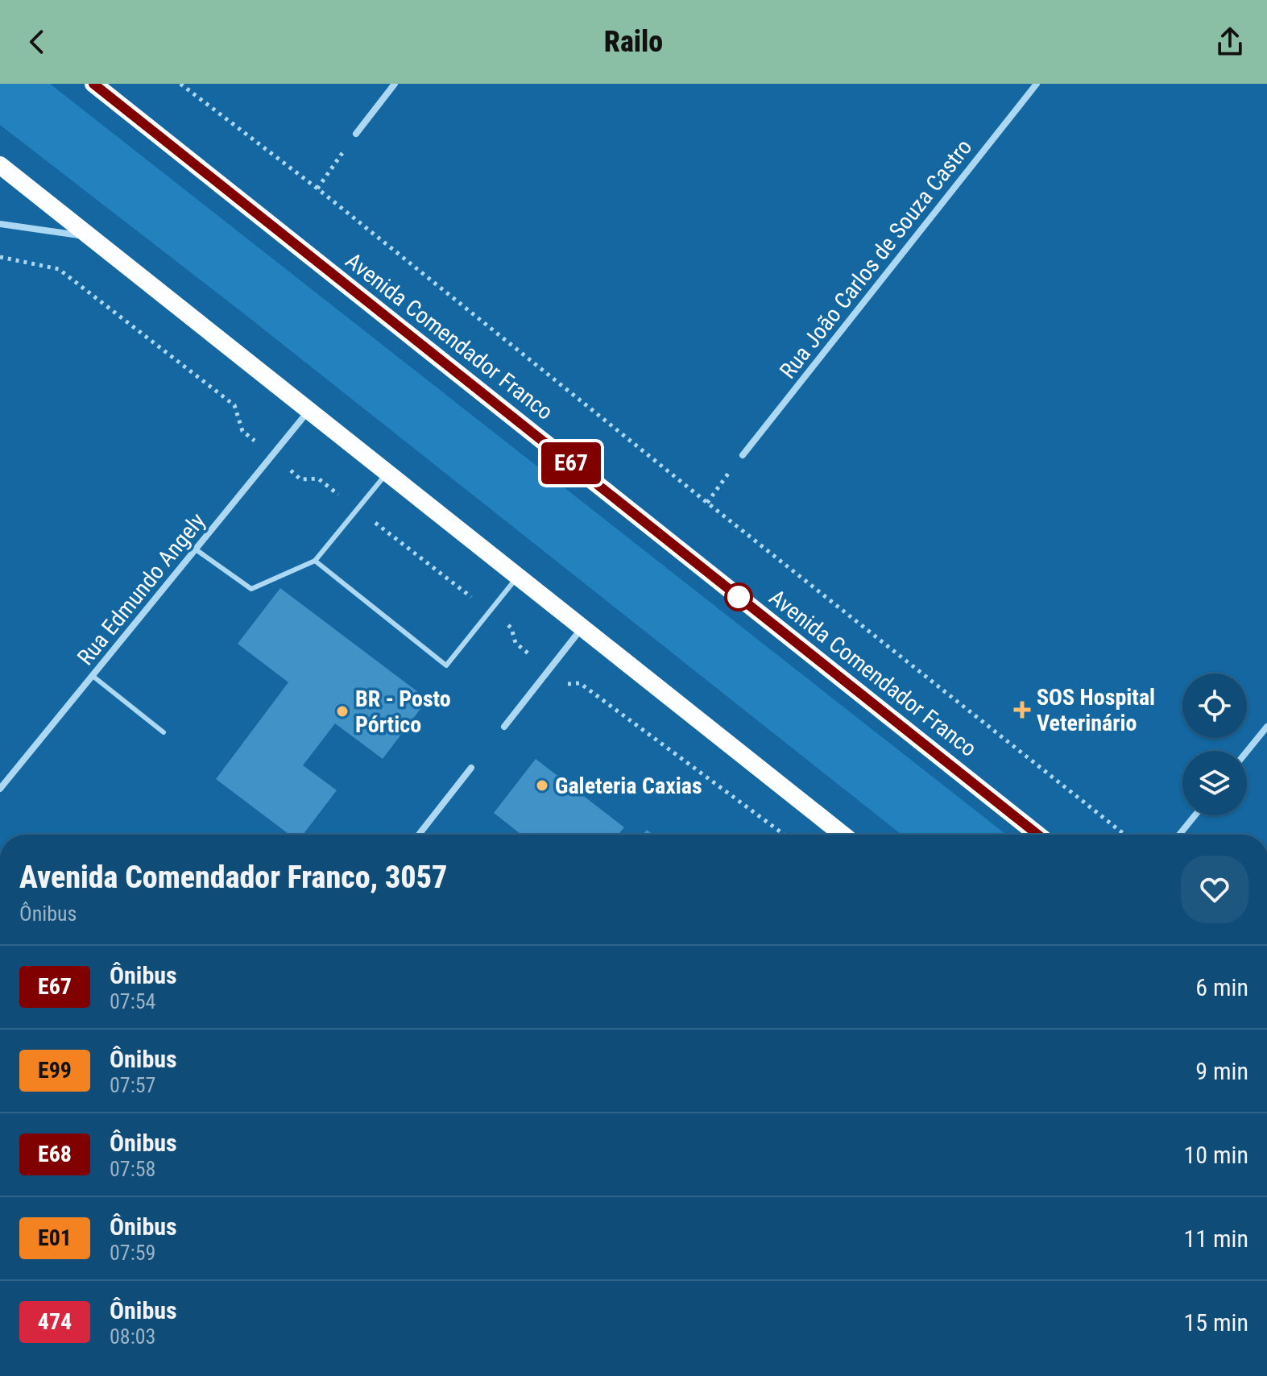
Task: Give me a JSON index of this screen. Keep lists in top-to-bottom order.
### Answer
{
  "streets": {
    "highway": ["Avenida Comendador Franco"],
    "street": ["Rua João Carlos de Souza Castro", "Rua Edmundo Angely"]
  },
  "places": {
    "health": ["SOS Hospital Veterinário"],
    "other": ["BR - Posto Pórtico", "Galeteria Caxias"]
  },
  "lines": ["bus line E67"],
  "page": {
    "header": "Railo",
    "on_map": "E67",
    "heading": ["Avenida Comendador Franco, 3057", "Ônibus"],
    "list": [
      {
        "mark": "E67",
        "name": "Ônibus",
        "note": "07:54",
        "value": "6 min"
      },
      {
        "mark": "E99",
        "name": "Ônibus",
        "note": "07:57",
        "value": "9 min"
      },
      {
        "mark": "E68",
        "name": "Ônibus",
        "note": "07:58",
        "value": "10 min"
      },
      {
        "mark": "E01",
        "name": "Ônibus",
        "note": "07:59",
        "value": "11 min"
      },
      {
        "mark": "474",
        "name": "Ônibus",
        "note": "08:03",
        "value": "15 min"
      }
    ]
  }
}
